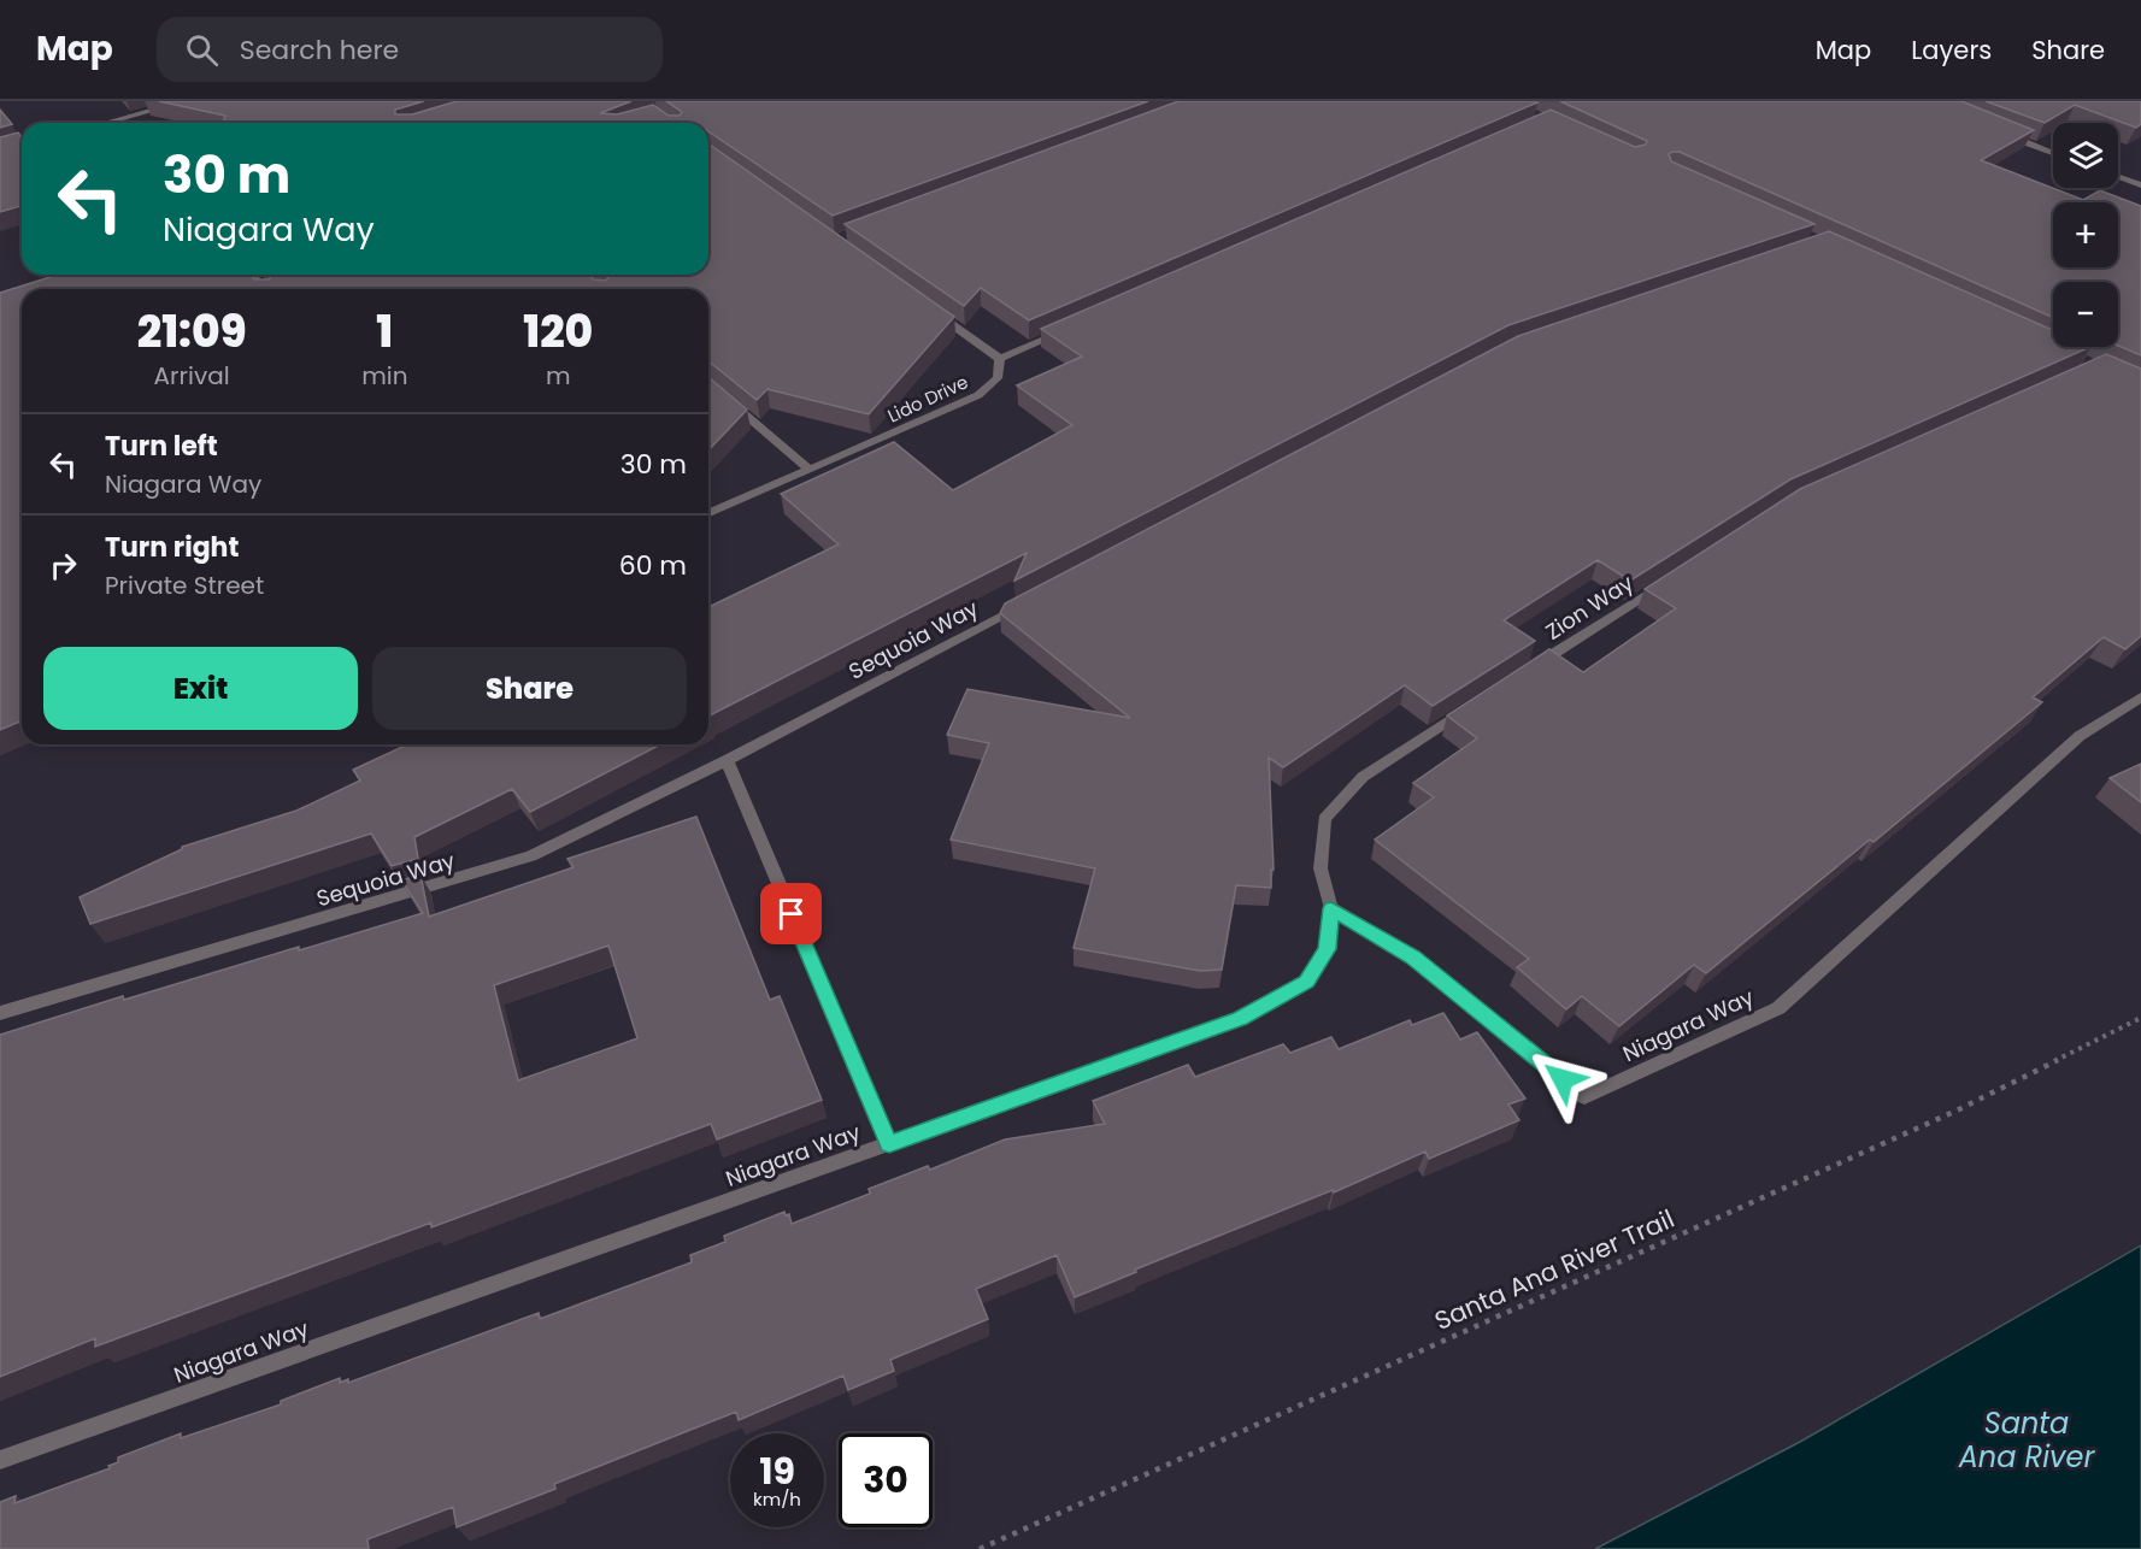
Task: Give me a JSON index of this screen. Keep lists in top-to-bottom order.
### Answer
{
  "streets": {
    "street": [
      "Lido Drive",
      "Zion Way",
      "Sequoia Way",
      "Niagara Way"
    ],
    "path": ["Santa Ana River Trail"]
  },
  "water": ["Santa Ana River"],
  "page": {
    "header": "Map",
    "search": "Search here",
    "nav": ["Map", "Layers", "Share"],
    "map_buttons": ["+", "−"],
    "turn": ["30 m", "Niagara Way"],
    "eta": [
      "21:09",
      "Arrival",
      "1",
      "min",
      "120",
      "m"
    ],
    "list": [
      {
        "name": "Turn left",
        "note": "Niagara Way",
        "value": "30 m"
      },
      {
        "name": "Turn right",
        "note": "Private Street",
        "value": "60 m"
      }
    ],
    "buttons": ["Exit", "Share"],
    "speed": "19 km/h",
    "limit": "30"
  }
}
